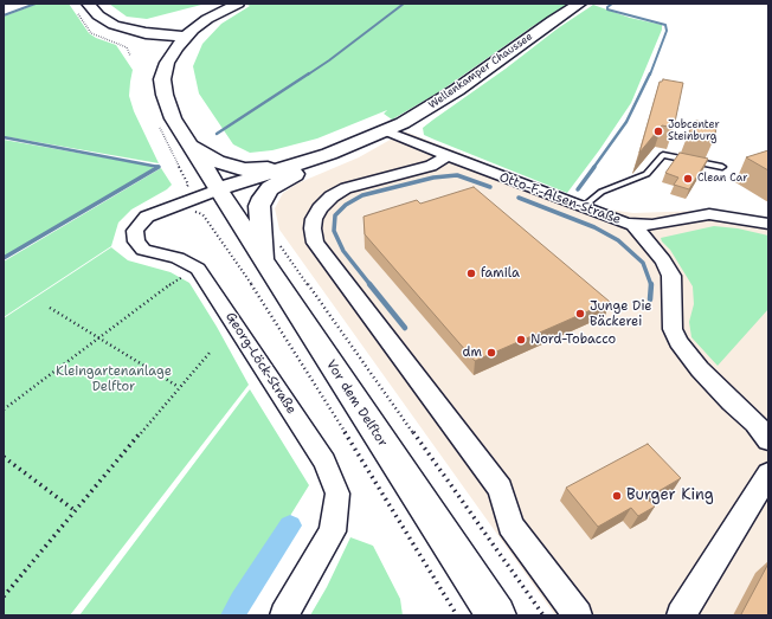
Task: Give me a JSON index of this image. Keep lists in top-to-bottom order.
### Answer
{
  "streets": {
    "main road": ["Wellenkamper Chaussee", "Vor dem Delftor"],
    "street": ["Otto-F.-Alsen-Straße", "Georg-Löck-Straße"]
  },
  "crossings": [
    ["Wellenkamper Chaussee", "Otto-F.-Alsen-Straße"],
    ["Wellenkamper Chaussee", "Georg-Löck-Straße"],
    ["Wellenkamper Chaussee", "Vor dem Delftor"],
    ["Georg-Löck-Straße", "Vor dem Delftor"]
  ],
  "parks": ["Kleingartenanlage Delftor"],
  "places": [
    "Jobcenter Steinburg",
    "Clean Car",
    "famila",
    "Junge Die Bäckerei",
    "Nord-Tobacco",
    "dm",
    "Burger King"
  ]
}
